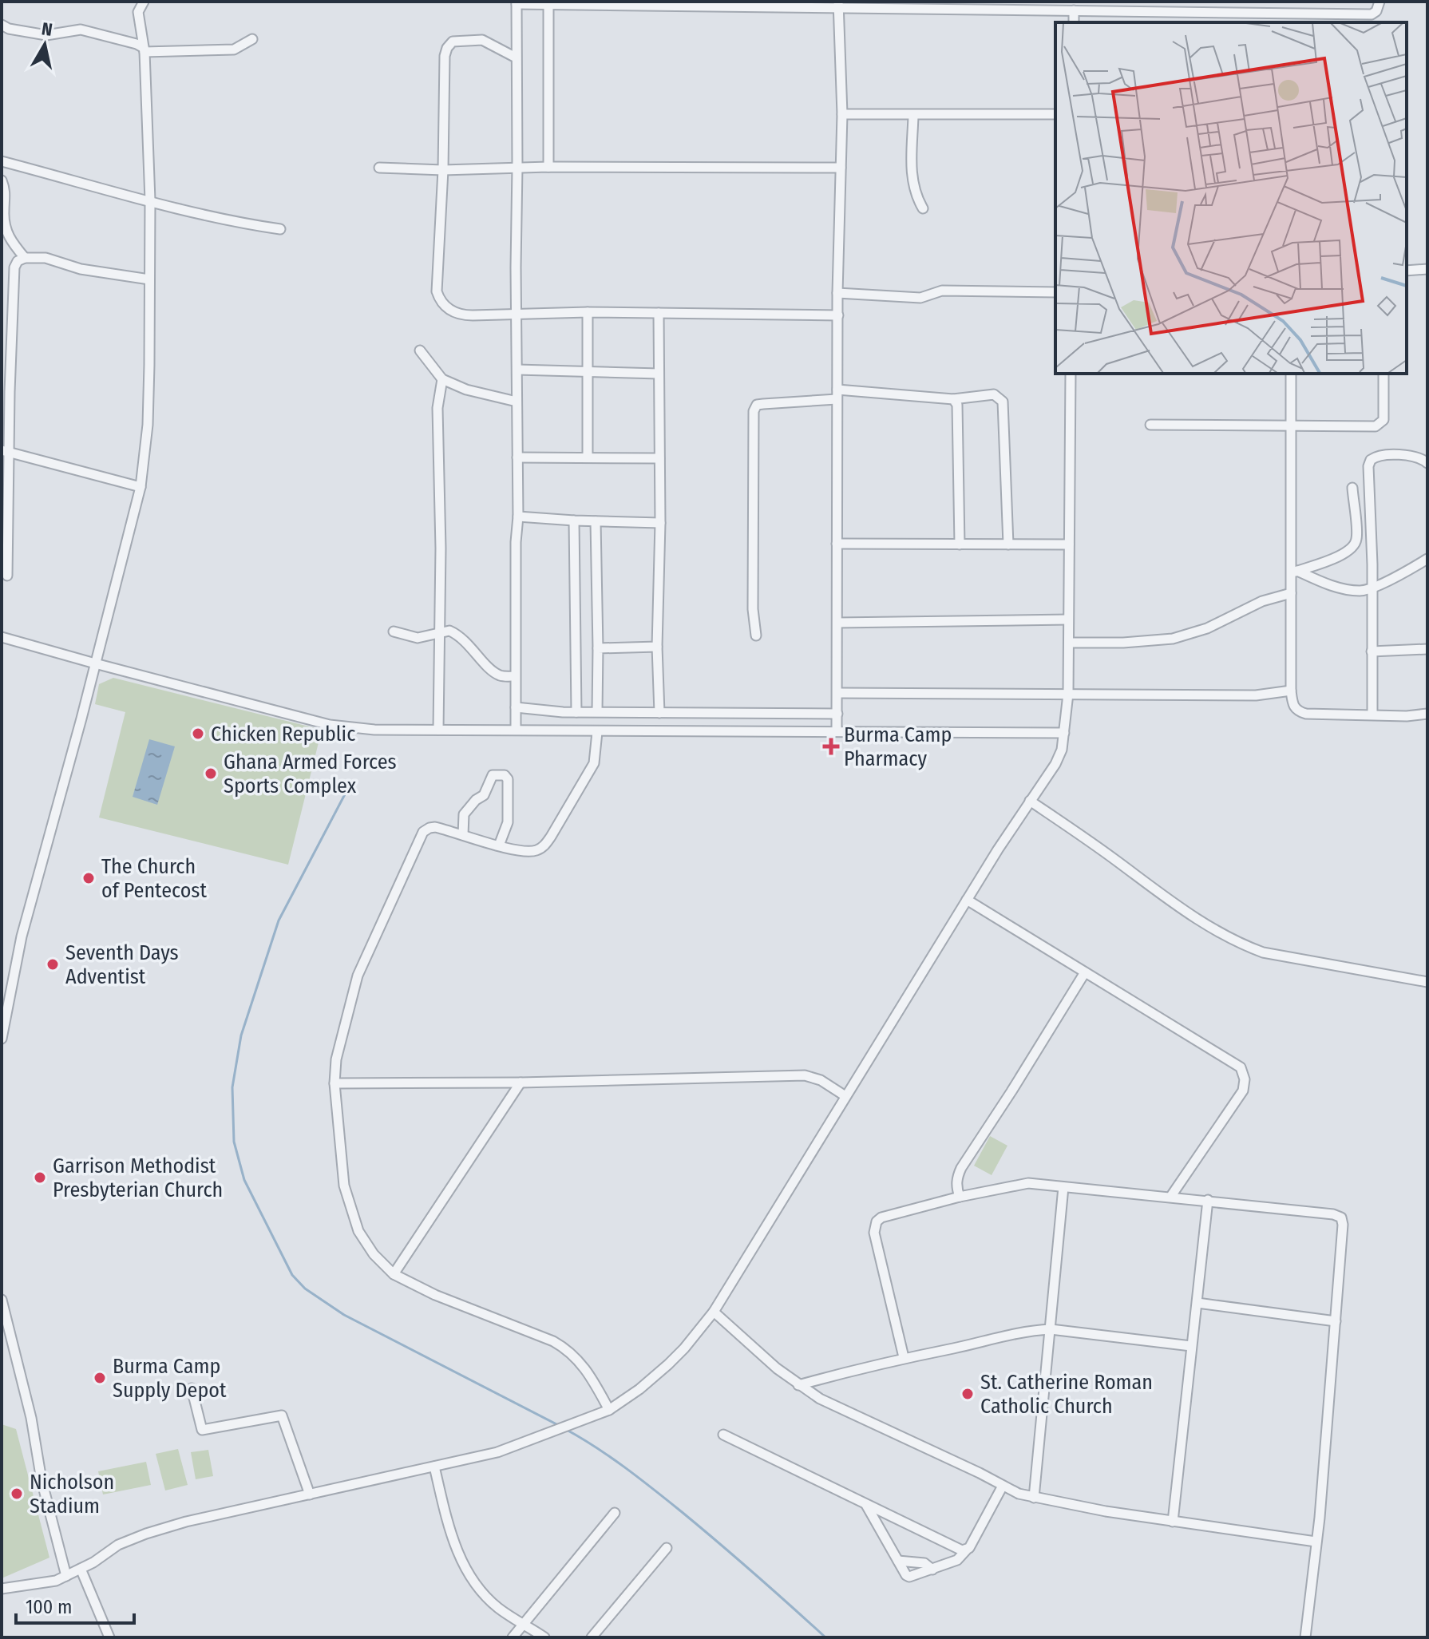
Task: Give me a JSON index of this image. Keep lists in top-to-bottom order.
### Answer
{
  "places": {
    "other": [
      "Chicken Republic",
      "Ghana Armed Forces Sports Complex",
      "The Church of Pentecost",
      "Seventh Days Adventist",
      "Garrison Methodist Presbyterian Church",
      "Burma Camp Supply Depot",
      "St. Catherine Roman Catholic Church",
      "Nicholson Stadium"
    ],
    "health": ["Burma Camp Pharmacy"]
  },
  "scale_bar": "100 m",
  "north": "top"
}
